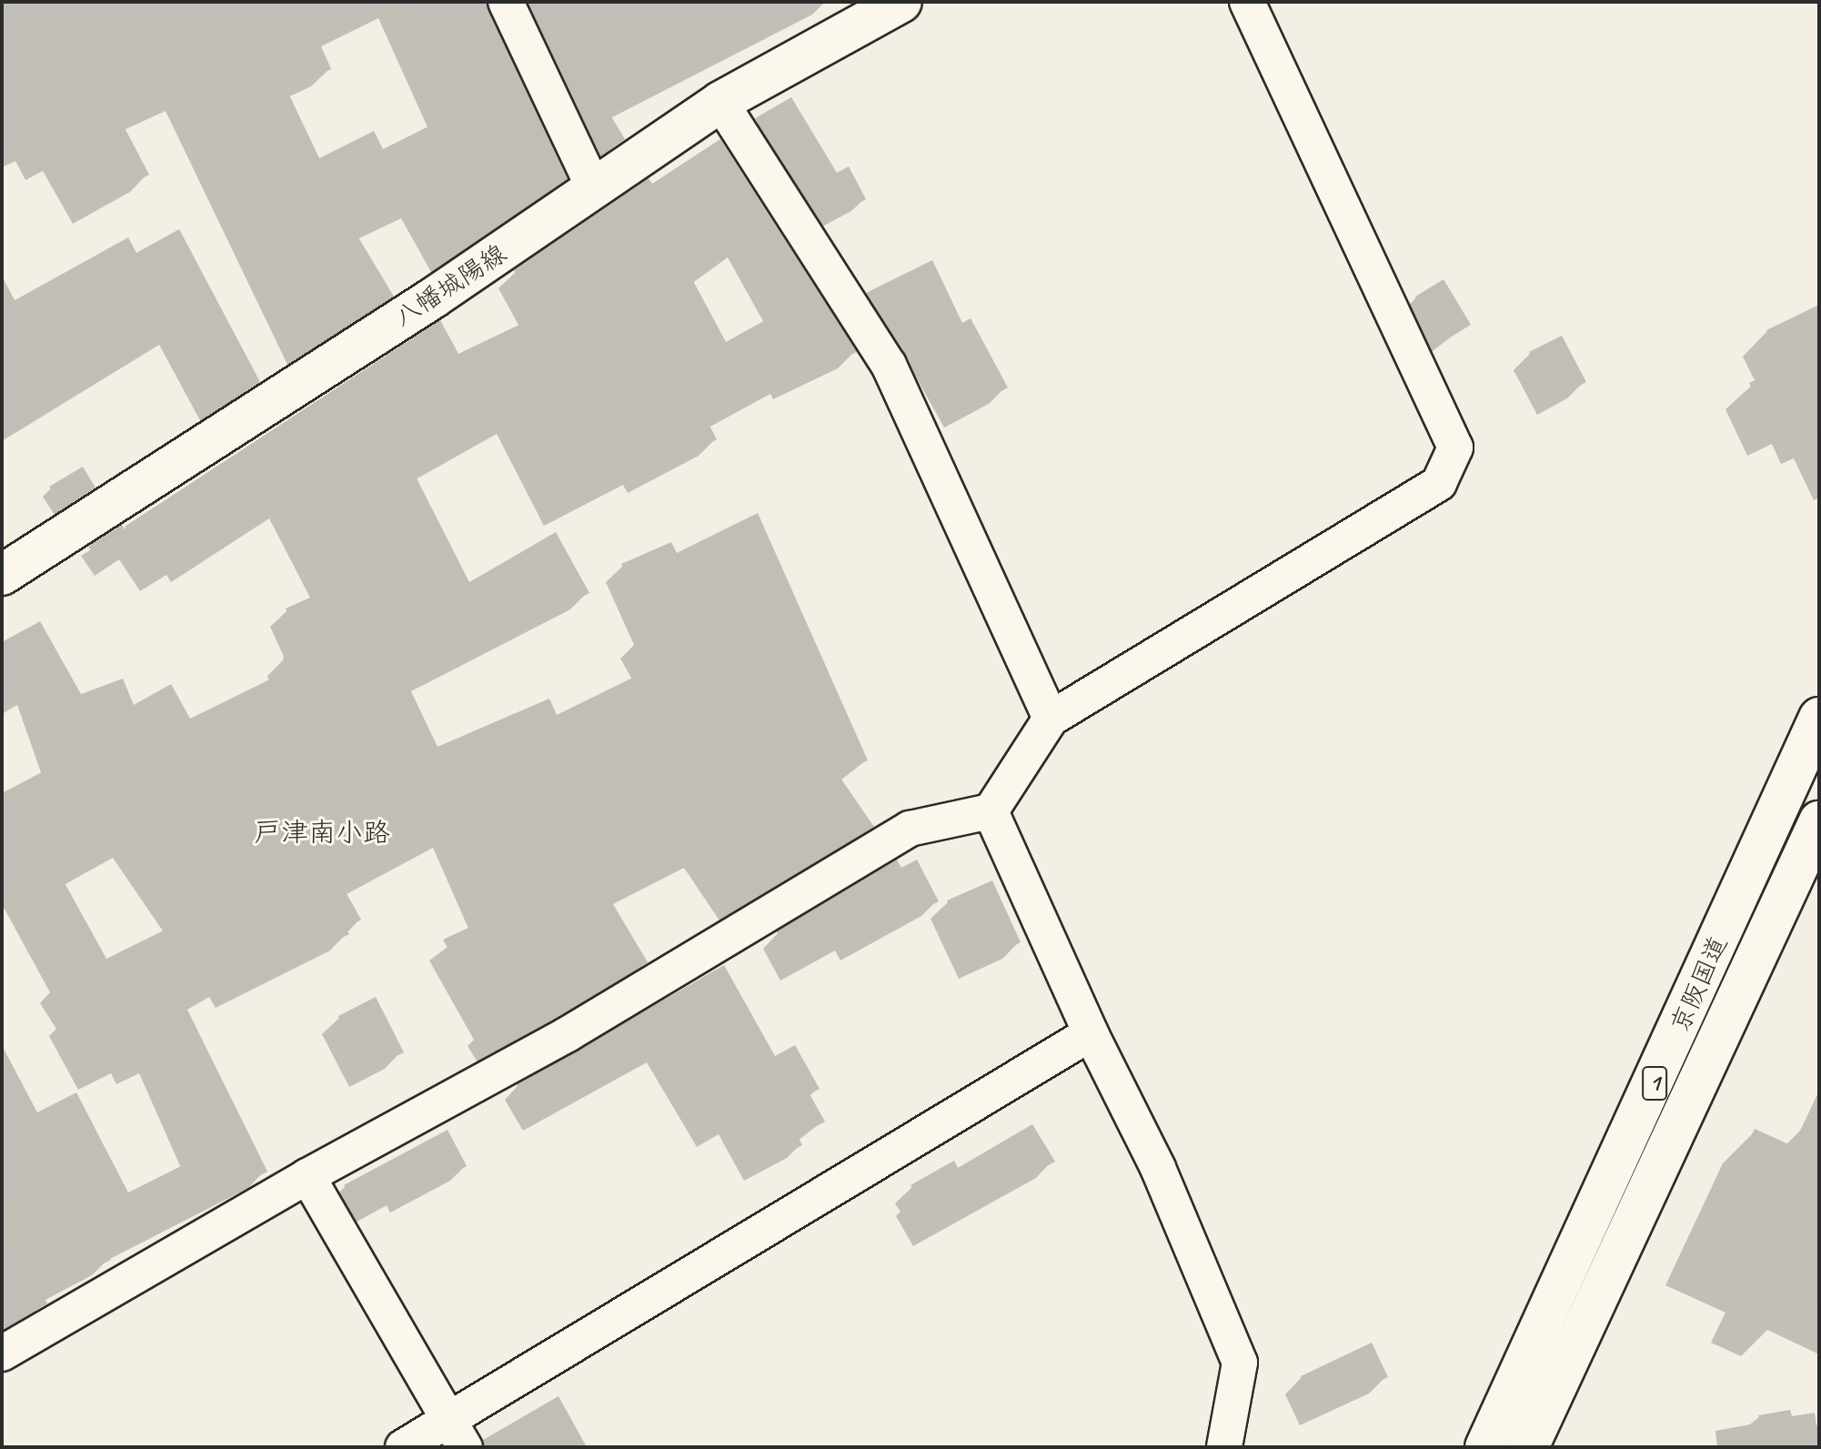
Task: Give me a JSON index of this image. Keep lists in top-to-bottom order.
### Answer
{
  "streets": {
    "main road": ["八幡城陽線", "京阪国道", "1"]
  },
  "districts": ["戸津南小路"]
}
